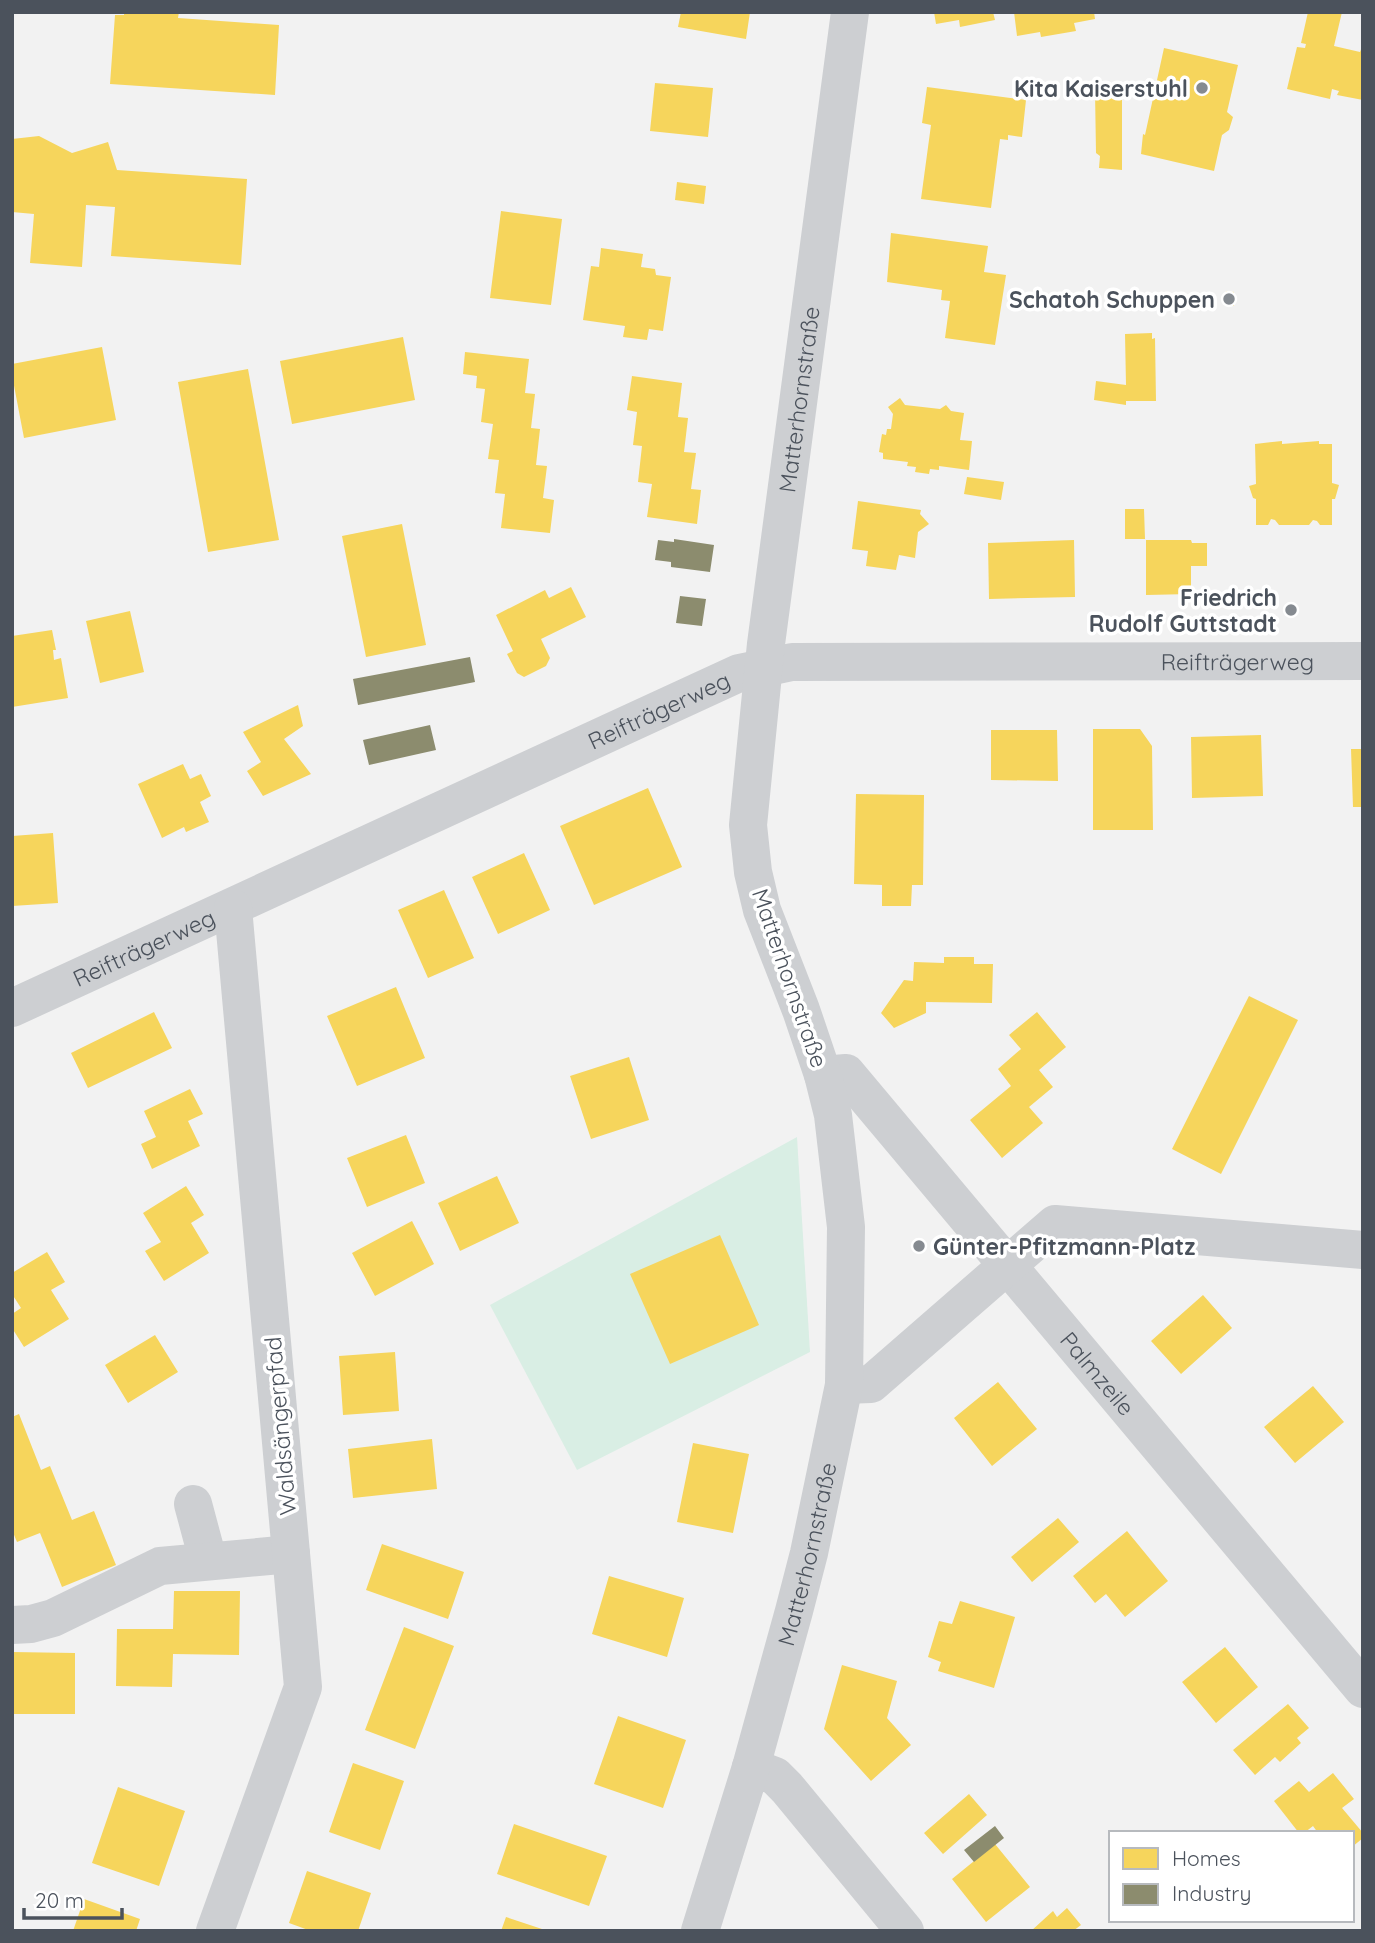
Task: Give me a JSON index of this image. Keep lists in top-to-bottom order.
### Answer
{
  "streets": {
    "street": [
      "Matterhornstraße",
      "Reifträgerweg",
      "Palmzeile",
      "Waldsängerpfad"
    ]
  },
  "crossings": [
    ["Matterhornstraße", "Reifträgerweg"],
    ["Matterhornstraße", "Palmzeile"],
    ["Reifträgerweg", "Waldsängerpfad"]
  ],
  "places": [
    "Kita Kaiserstuhl",
    "Schatoh Schuppen",
    "Friedrich Rudolf Guttstadt",
    "Günter-Pfitzmann-Platz"
  ],
  "legend": ["Homes", "Industry"],
  "scale_bar": "20 m"
}
